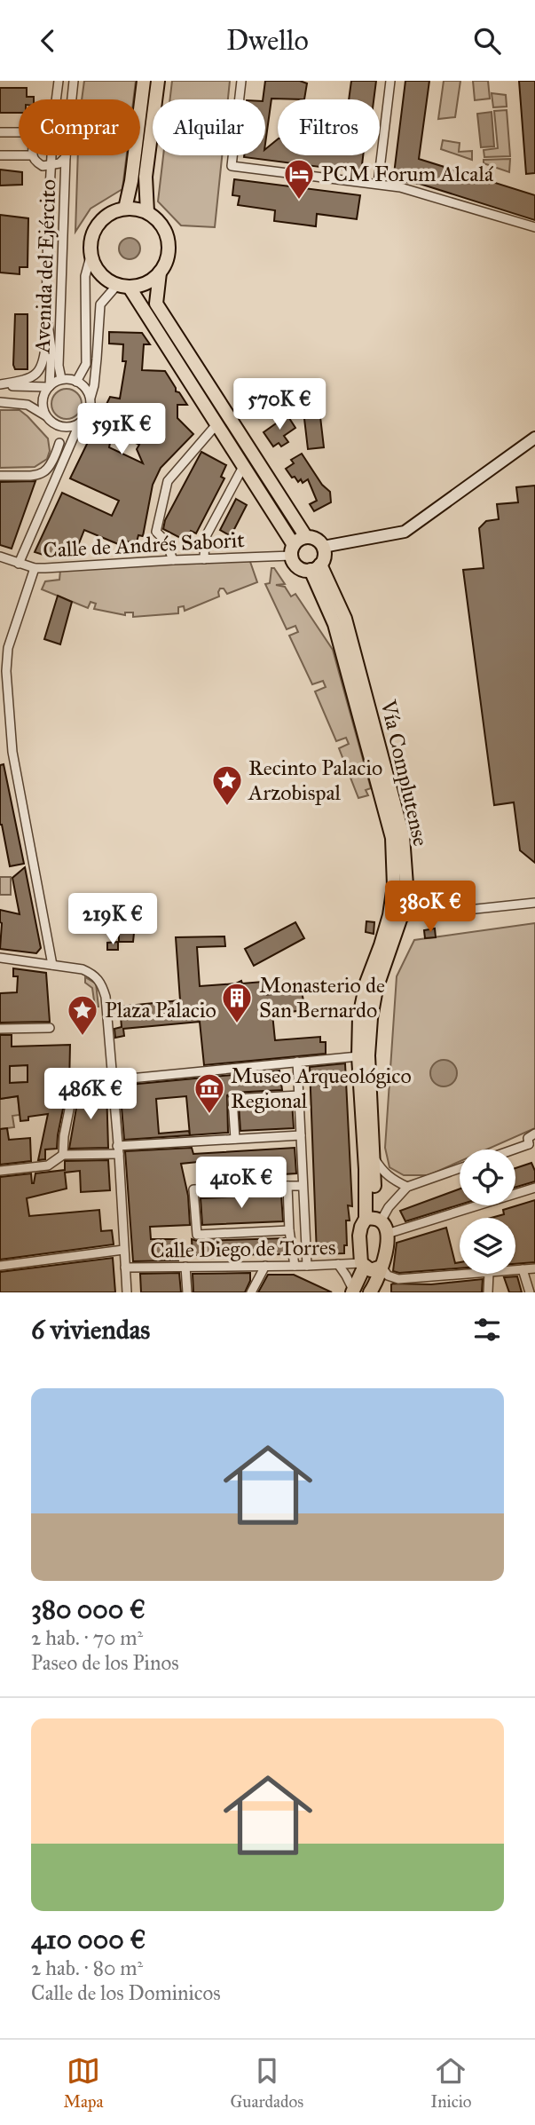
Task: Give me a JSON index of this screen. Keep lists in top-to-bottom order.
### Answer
{
  "streets": {
    "main road": ["Vía Complutense"],
    "street": ["Avenida del Ejército", "Calle de Andrés Saborit", "Calle Diego de Torres"]
  },
  "crossings": [
    ["Calle de Andrés Saborit", "Vía Complutense"]
  ],
  "places": {
    "hotel": ["PCM Forum Alcalá"],
    "place": ["Recinto Palacio Arzobispal", "Plaza Palacio"],
    "building": ["Monasterio de San Bernardo"],
    "museum": ["Museo Arqueológico Regional"]
  },
  "page": {
    "header": "Dwello",
    "chip": ["Comprar", "Alquilar", "Filtros"],
    "price": [
      "570K €",
      "591K €",
      "380K €",
      "219K €",
      "486K €",
      "410K €"
    ],
    "heading": "6 viviendas",
    "list": [
      {
        "name": "380 000 €",
        "note": "2 hab. · 70 m² · Paseo de los Pinos"
      },
      {
        "name": "410 000 €",
        "note": "2 hab. · 80 m² · Calle de los Dominicos"
      }
    ],
    "tabs": ["Mapa", "Guardados", "Inicio"]
  }
}
